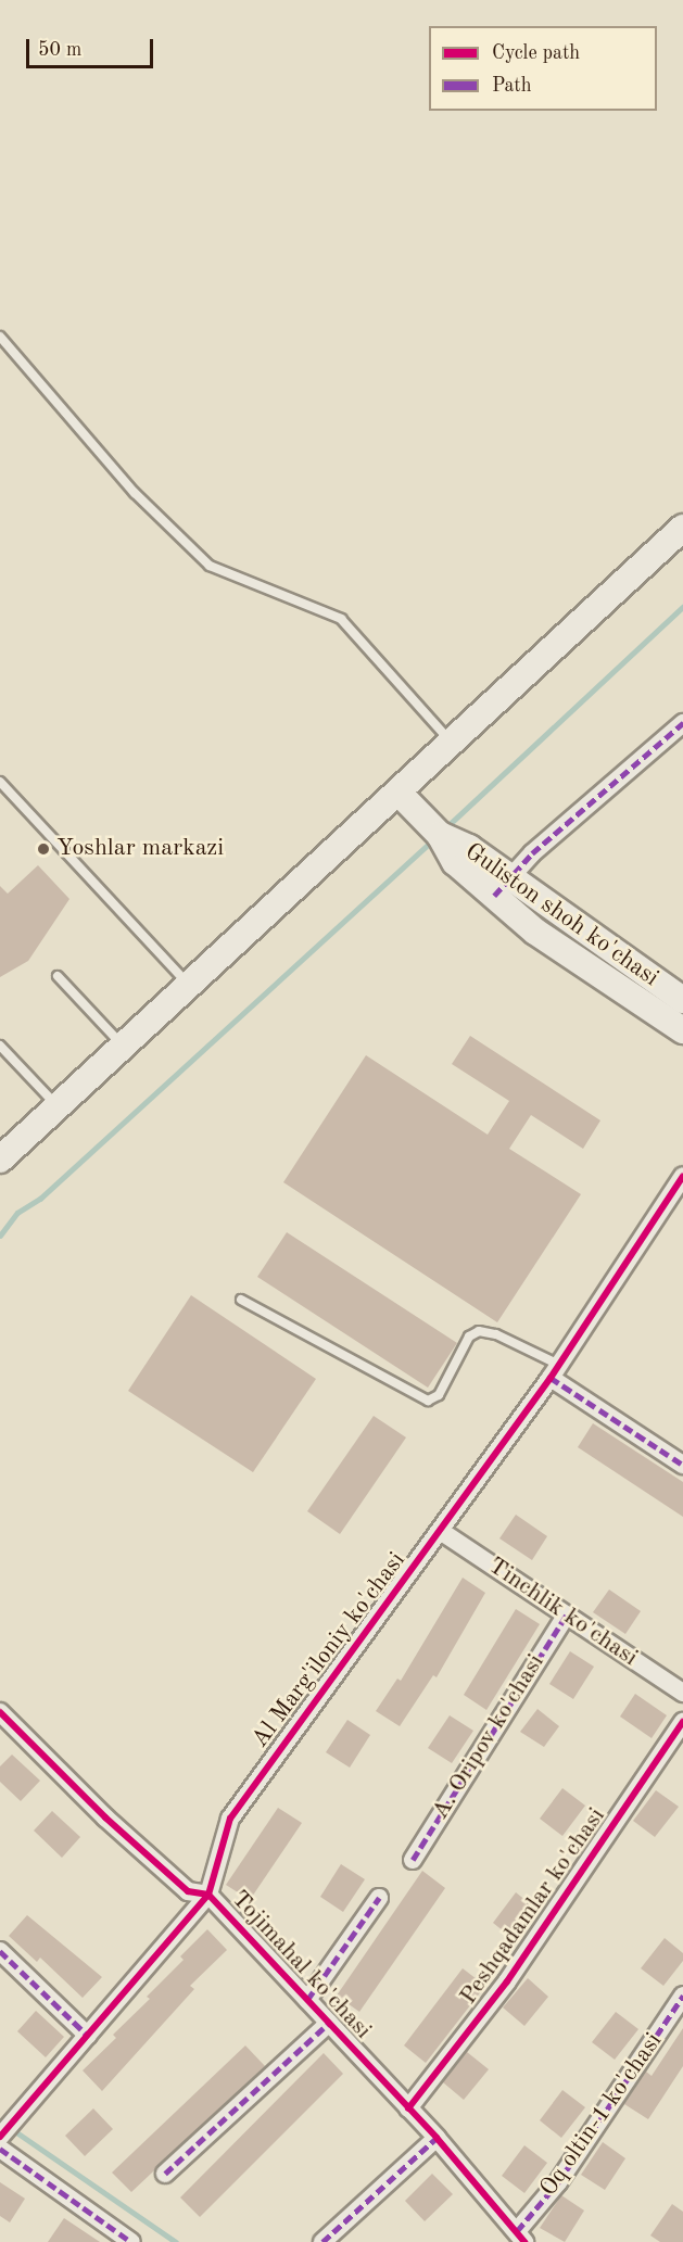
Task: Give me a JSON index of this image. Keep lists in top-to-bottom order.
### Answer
{
  "streets": {
    "main road": ["Guliston shoh ko'chasi"],
    "street": [
      "Tinchlik ko'chasi",
      "Al Marg'iloniy ko'chasi",
      "A. Oripov ko'chasi",
      "Peshqadamlar ko'chasi",
      "Tojimahal ko'chasi",
      "Oq oltin-1 ko'chasi"
    ]
  },
  "crossings": [
    ["Tinchlik ko'chasi", "Al Marg'iloniy ko'chasi"],
    ["Tinchlik ko'chasi", "A. Oripov ko'chasi"],
    ["Al Marg'iloniy ko'chasi", "Tojimahal ko'chasi"],
    ["Peshqadamlar ko'chasi", "Tojimahal ko'chasi"],
    ["Tojimahal ko'chasi", "Oq oltin-1 ko'chasi"]
  ],
  "places": ["Yoshlar markazi"],
  "legend": ["Cycle path", "Path"],
  "scale_bar": "50 m"
}
